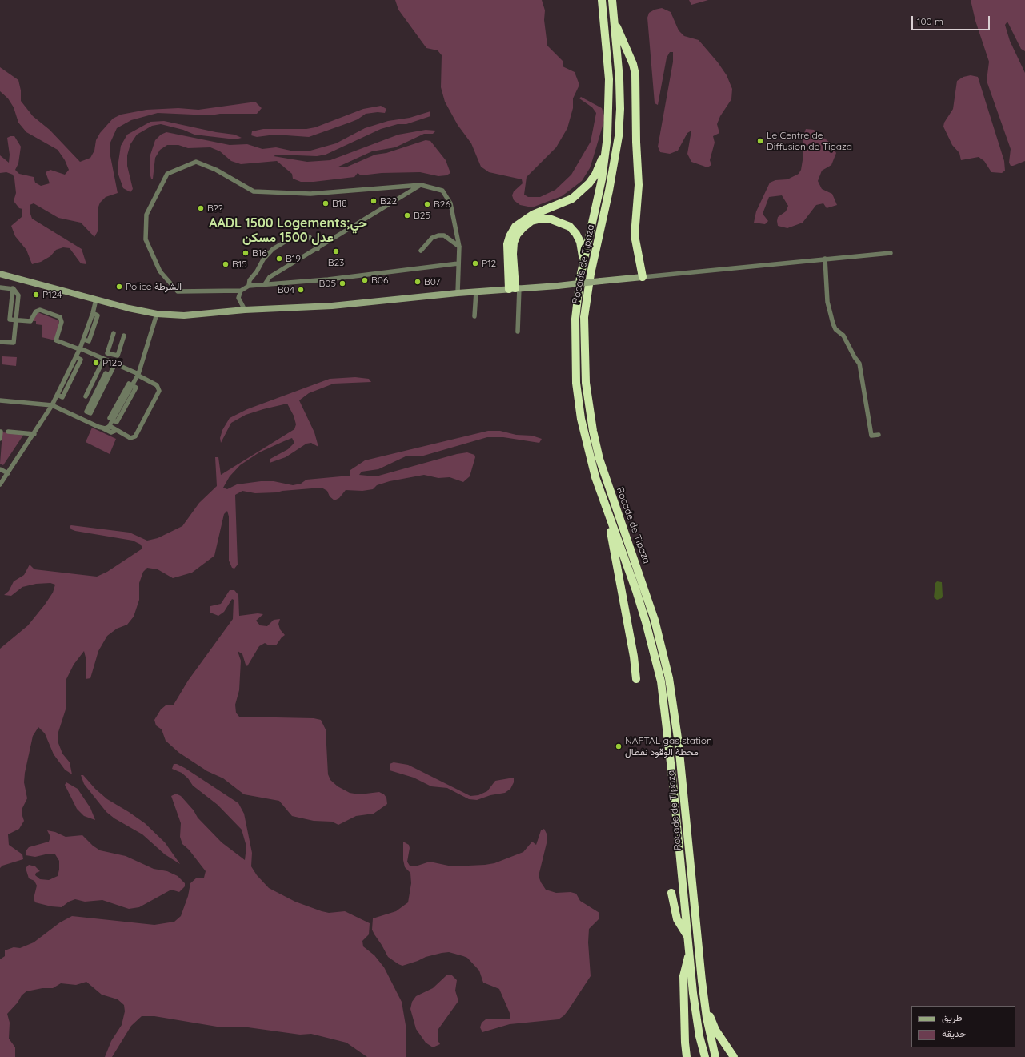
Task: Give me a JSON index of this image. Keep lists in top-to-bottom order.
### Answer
{
  "streets": {
    "highway": ["Rocade de Tipaza"]
  },
  "districts": ["AADL 1500 Logements;حي عدل 1500 مسكن"],
  "places": [
    "Le Centre de Diffusion de Tipaza",
    "B22",
    "B18",
    "B26",
    "B??",
    "B25",
    "B23",
    "B16",
    "B19",
    "P12",
    "B15",
    "B06",
    "B07",
    "B05",
    "Police الشرطة",
    "B04",
    "P124",
    "P125",
    "NAFTAL gas station محطة الوقود نفطال"
  ],
  "legend": ["طريق", "حديقة"],
  "scale_bar": "100 m"
}
